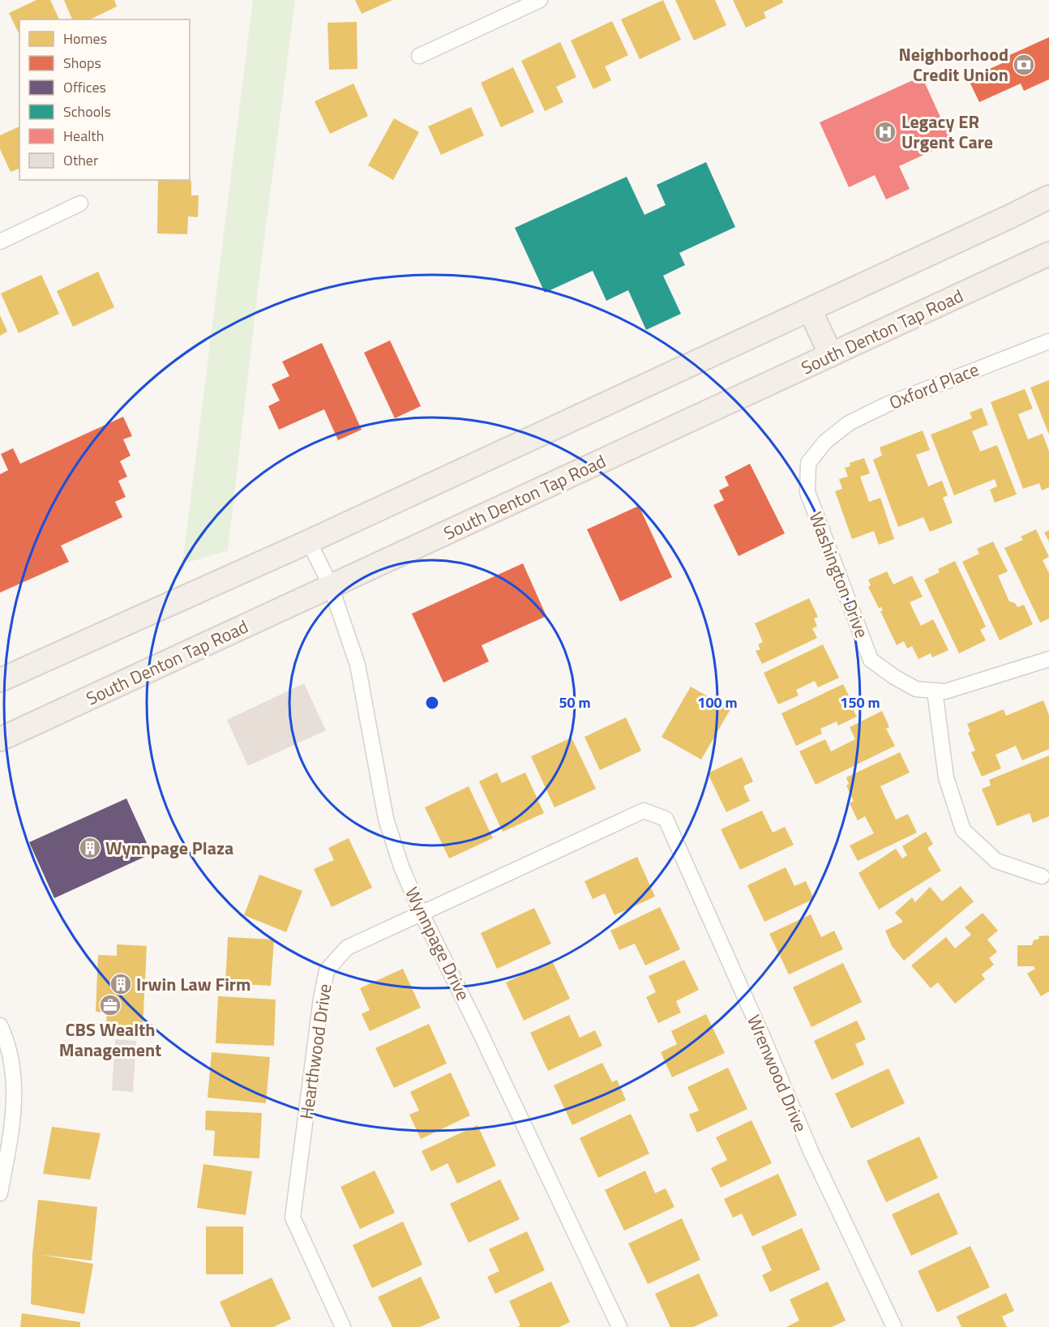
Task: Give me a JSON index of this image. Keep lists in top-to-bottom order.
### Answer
{
  "streets": {
    "main road": ["South Denton Tap Road"],
    "street": [
      "Oxford Place",
      "Washington Drive",
      "Wynnpage Drive",
      "Hearthwood Drive",
      "Wrenwood Drive"
    ]
  },
  "crossings": [
    ["South Denton Tap Road", "Wynnpage Drive"],
    ["Oxford Place", "Washington Drive"],
    ["Wynnpage Drive", "Hearthwood Drive"],
    ["Hearthwood Drive", "Wrenwood Drive"]
  ],
  "places": {
    "bank": ["Neighborhood Credit Union"],
    "hospital": ["Legacy ER Urgent Care"],
    "building": ["Wynnpage Plaza", "Irwin Law Firm"],
    "office": ["CBS Wealth Management"]
  },
  "legend": [
    "Homes",
    "Shops",
    "Offices",
    "Schools",
    "Health",
    "Other"
  ],
  "rings": ["50 m", "100 m", "150 m"]
}
